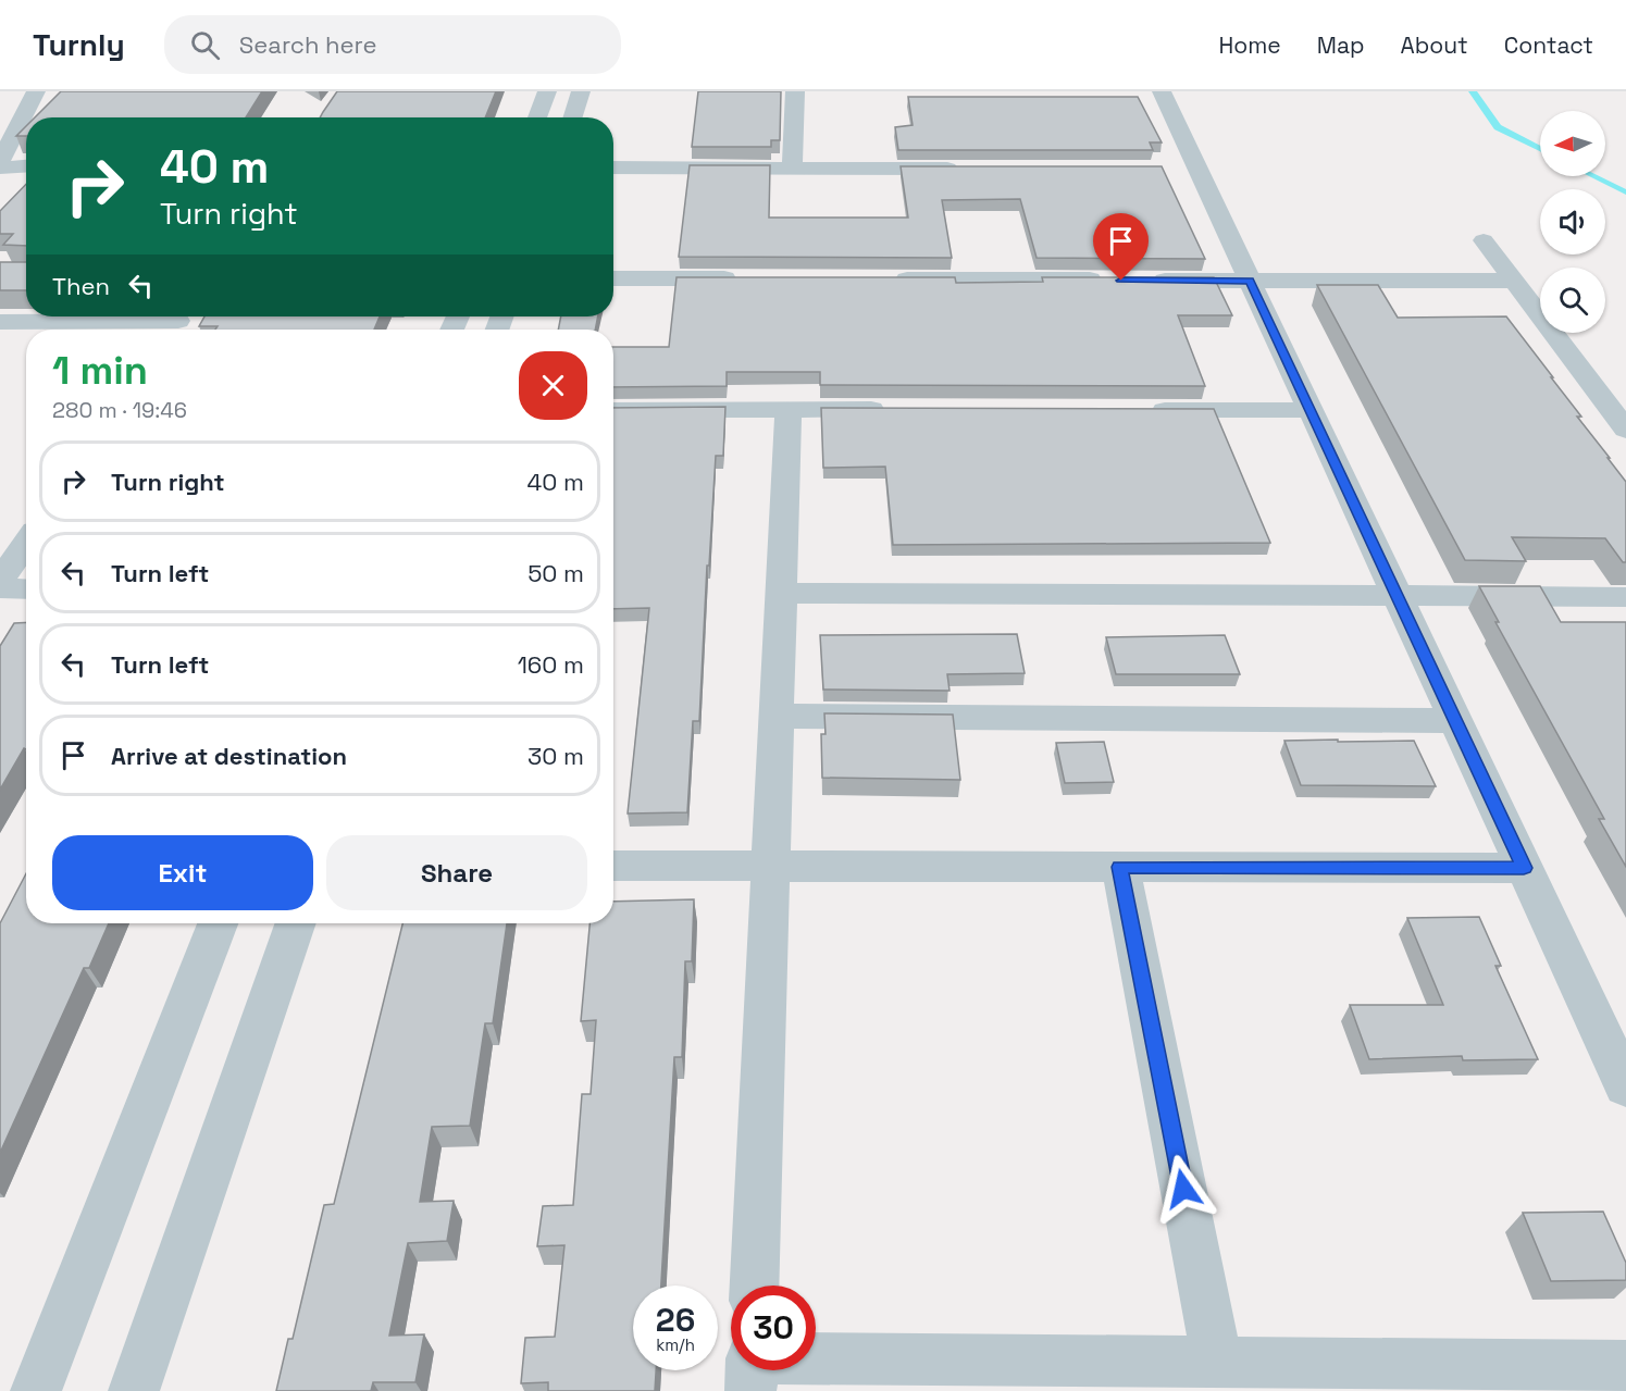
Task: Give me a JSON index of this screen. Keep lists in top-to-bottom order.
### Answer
{
  "north": "left",
  "page": {
    "header": "Turnly",
    "search": "Search here",
    "nav": [
      "Home",
      "Map",
      "About",
      "Contact"
    ],
    "turn": ["40 m", "Turn right"],
    "then": "Then",
    "heading": ["1 min", "280 m · 19:46"],
    "list": [
      {
        "name": "Turn right",
        "value": "40 m"
      },
      {
        "name": "Turn left",
        "value": "50 m"
      },
      {
        "name": "Turn left",
        "value": "160 m"
      },
      {
        "name": "Arrive at destination",
        "value": "30 m"
      }
    ],
    "buttons": ["Exit", "Share"],
    "speed": "26 km/h",
    "limit": "30"
  }
}
